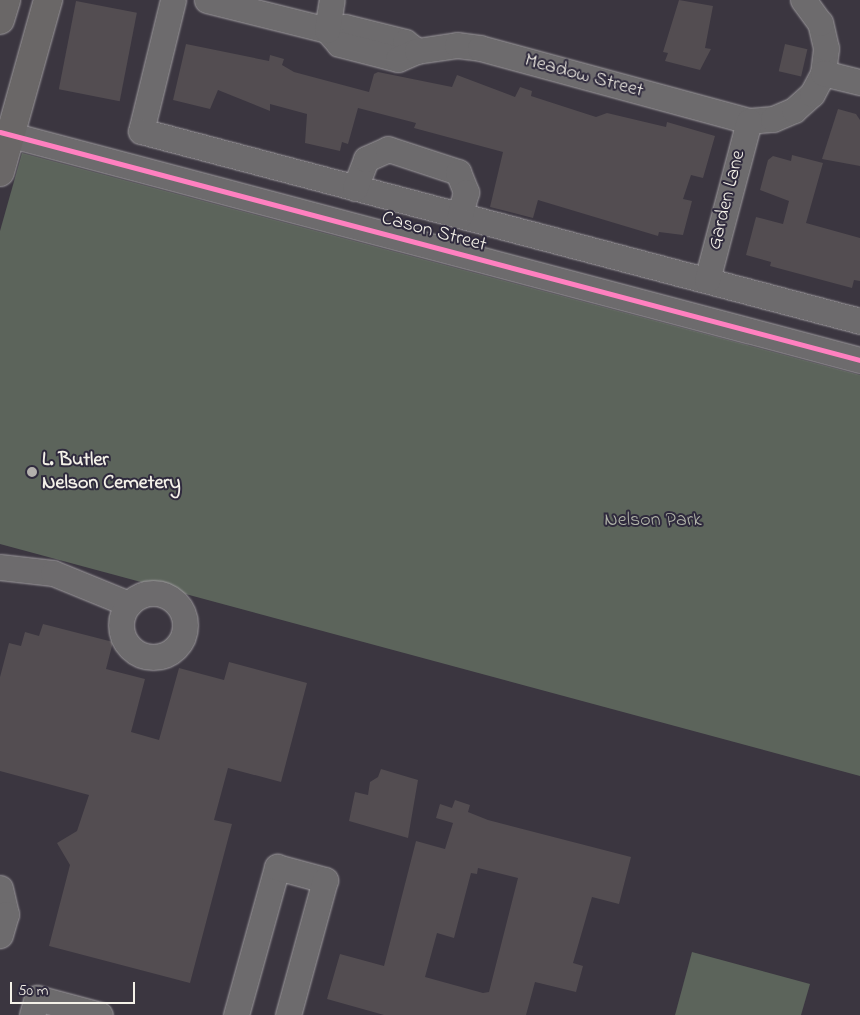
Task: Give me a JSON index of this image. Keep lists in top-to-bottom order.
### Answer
{
  "streets": {
    "street": ["Meadow Street", "Garden Lane", "Cason Street"]
  },
  "crossings": [
    ["Meadow Street", "Garden Lane"]
  ],
  "parks": ["Nelson Park"],
  "places": ["L. Butler Nelson Cemetery"],
  "scale_bar": "50 m"
}
